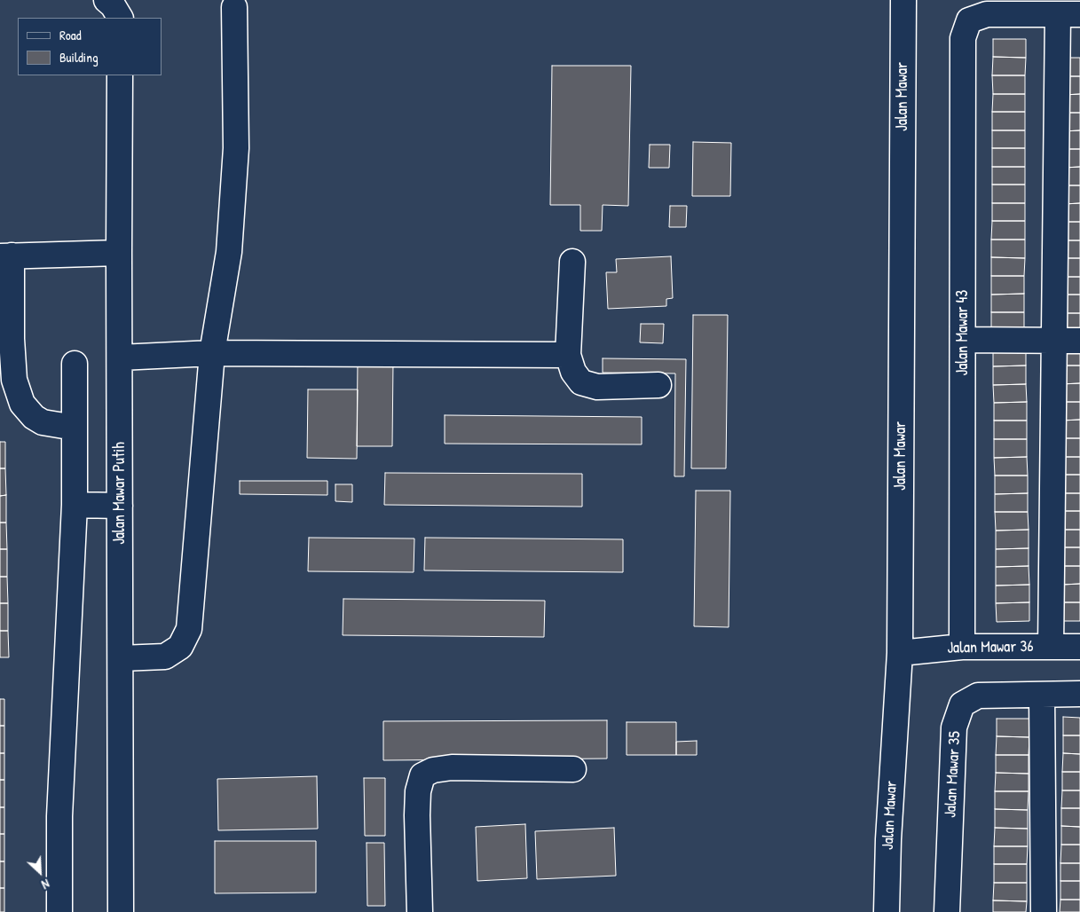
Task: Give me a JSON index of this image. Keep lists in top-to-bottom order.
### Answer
{
  "streets": {
    "street": [
      "Jalan Mawar",
      "Jalan Mawar 43",
      "Jalan Mawar Putih",
      "Jalan Mawar 36",
      "Jalan Mawar 35"
    ]
  },
  "crossings": [
    ["Jalan Mawar", "Jalan Mawar 36"],
    ["Jalan Mawar 43", "Jalan Mawar 36"]
  ],
  "legend": ["Road", "Building"],
  "north": "bottom right"
}
